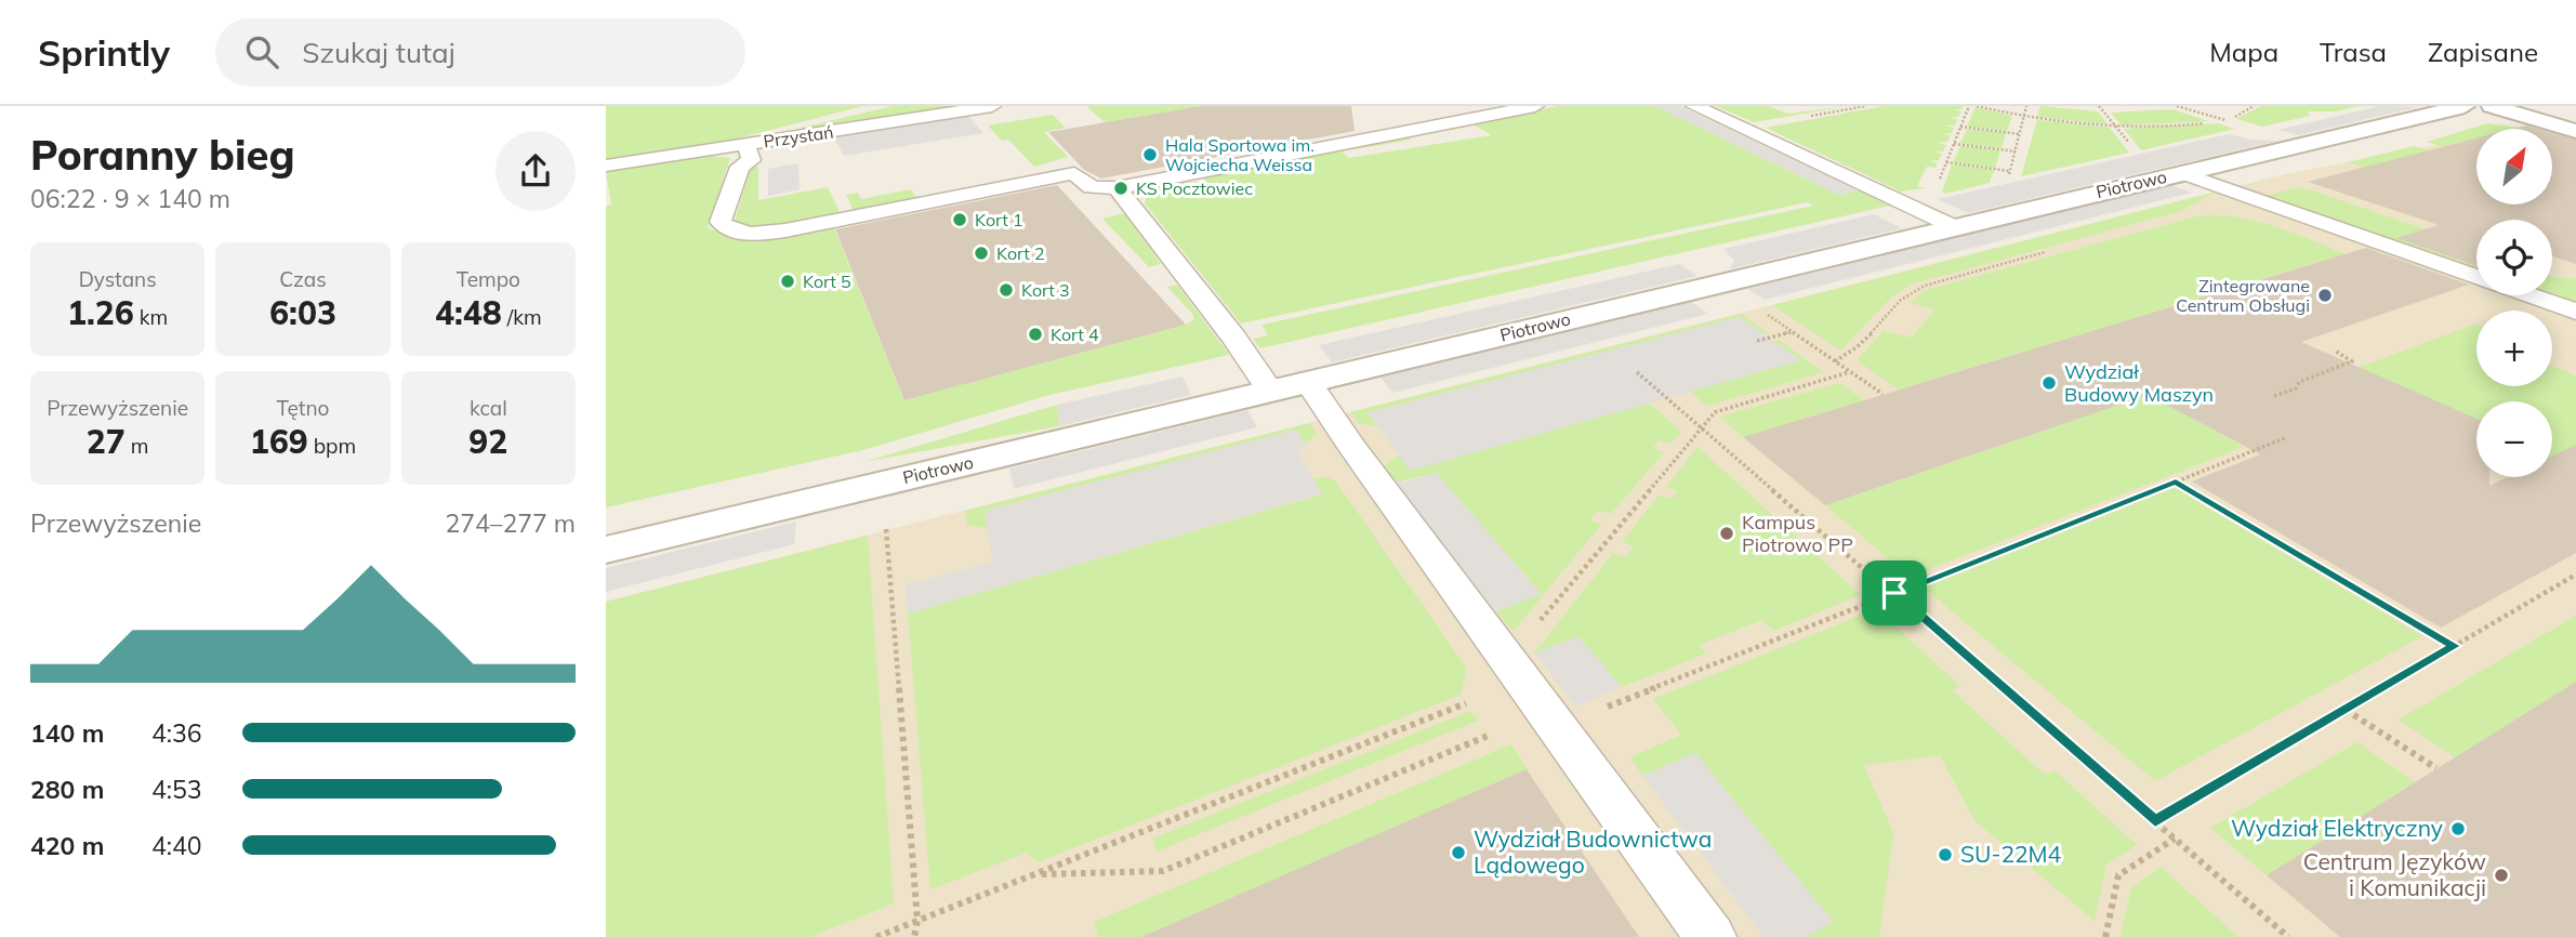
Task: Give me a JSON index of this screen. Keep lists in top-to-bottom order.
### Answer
{
  "streets": {
    "street": ["Piotrowo"],
    "lane": ["Przystań"]
  },
  "places": [
    "Hala Sportowa im. Wojciecha Weissa",
    "KS Pocztowiec",
    "Kort 1",
    "Kort 2",
    "Kort 5",
    "Kort 3",
    "Zintegrowane Centrum Obsługi",
    "Kort 4",
    "Wydział Budowy Maszyn",
    "Kampus Piotrowo PP",
    "Wydział Elektryczny",
    "Wydział Budownictwa Lądowego",
    "SU-22M4",
    "Centrum Języków i Komunikacji"
  ],
  "north": "top right",
  "page": {
    "header": "Sprintly",
    "search": "Szukaj tutaj",
    "nav": ["Mapa", "Trasa", "Zapisane"],
    "heading": ["Poranny bieg", "06:22 · 9 × 140 m"],
    "map_buttons": ["+", "−"],
    "stats": [
      ["Dystans", "1.26 km"],
      ["Czas", "6:03"],
      ["Tempo", "4:48 /km"],
      ["Przewyższenie", "27 m"],
      ["Tętno", "169 bpm"],
      ["kcal", "92"]
    ],
    "chart": ["Przewyższenie", "274–277 m"],
    "list": [
      {
        "name": "140 m",
        "note": "4:36"
      },
      {
        "name": "280 m",
        "note": "4:53"
      },
      {
        "name": "420 m",
        "note": "4:40"
      }
    ]
  }
}
